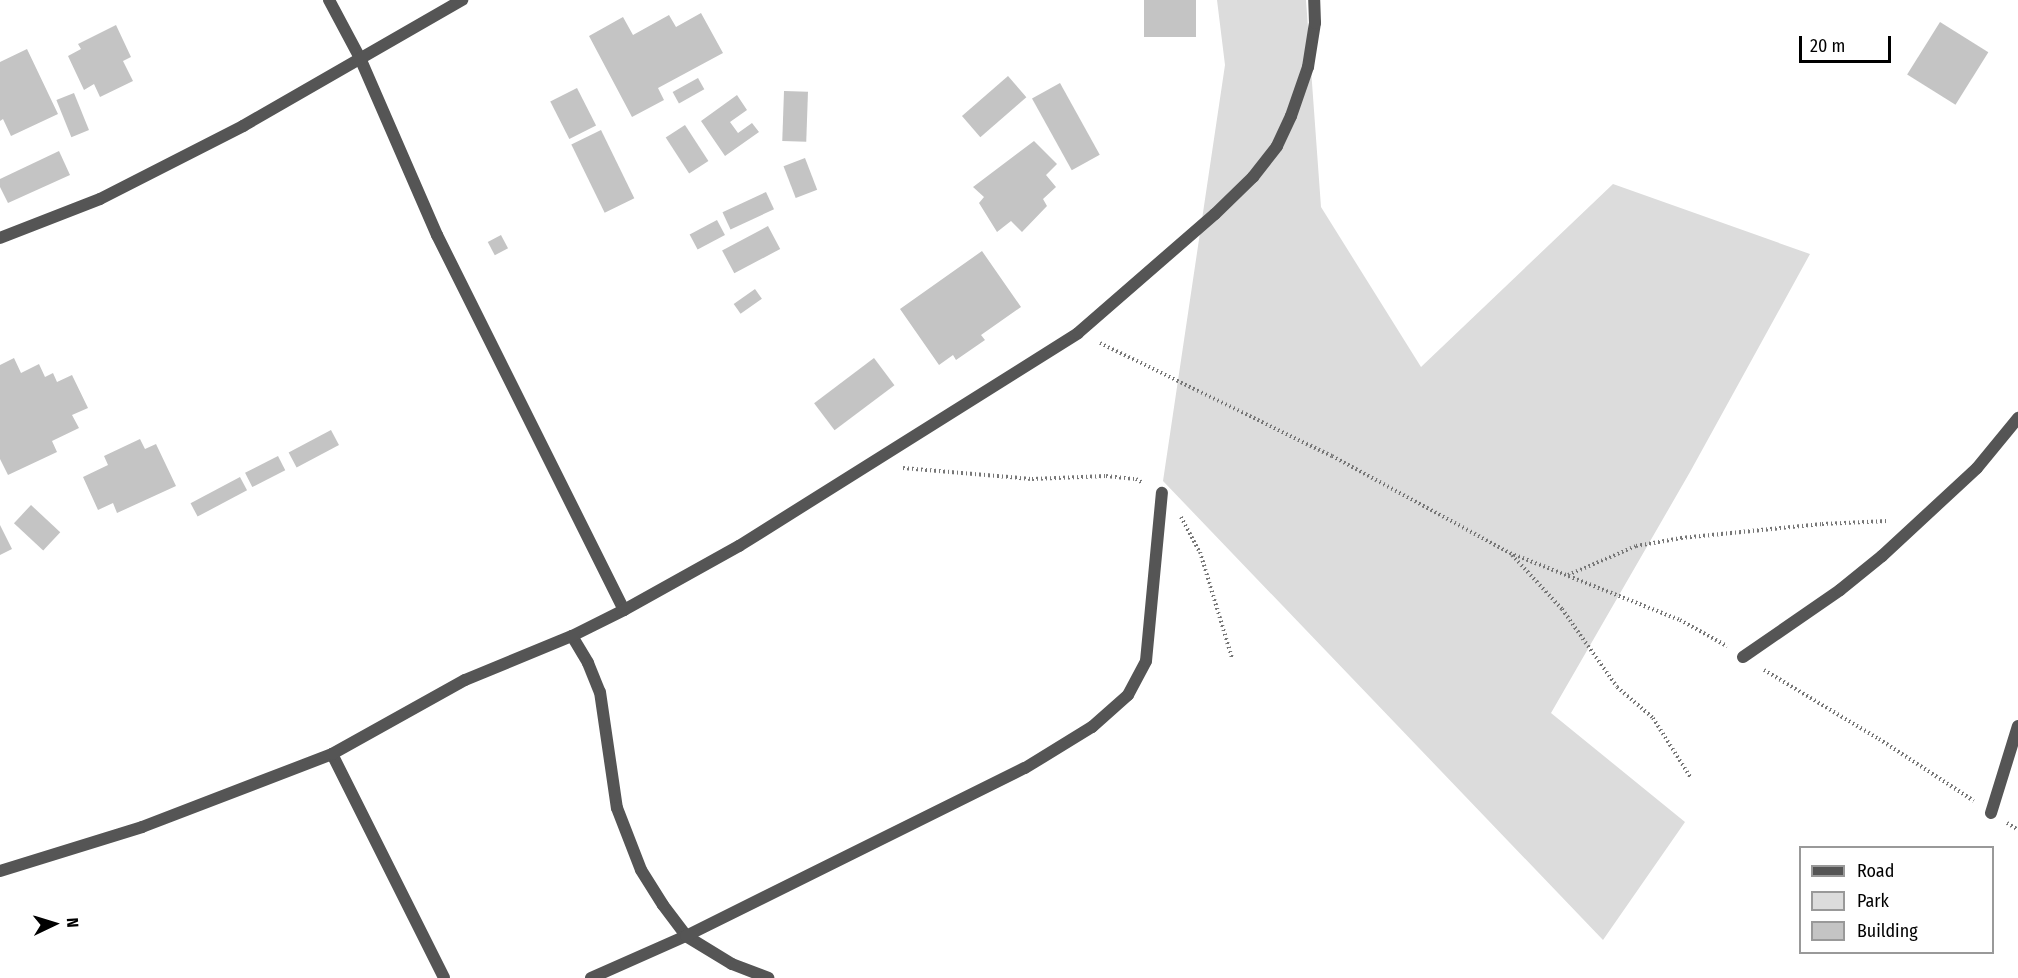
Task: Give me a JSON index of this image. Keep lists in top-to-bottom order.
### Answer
{
  "legend": ["Road", "Park", "Building"],
  "scale_bar": "20 m",
  "north": "right"
}
